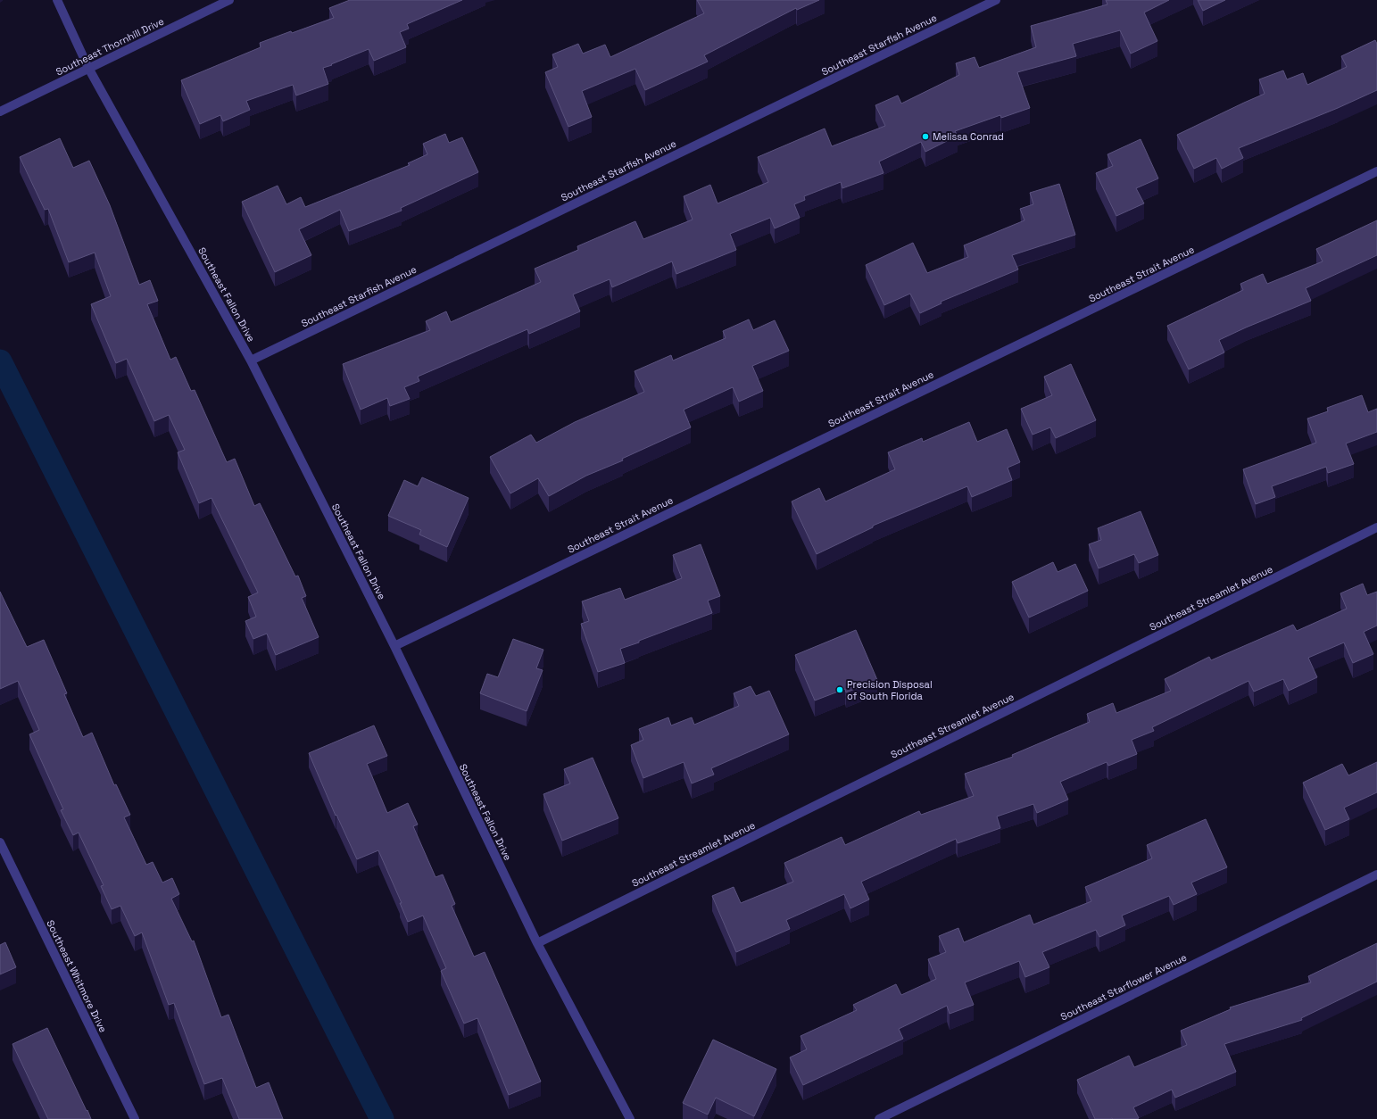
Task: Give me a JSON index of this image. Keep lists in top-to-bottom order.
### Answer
{
  "streets": {
    "street": [
      "Southeast Starfish Avenue",
      "Southeast Thornhill Drive",
      "Southeast Strait Avenue",
      "Southeast Fallon Drive",
      "Southeast Streamlet Avenue",
      "Southeast Whitmore Drive",
      "Southeast Starflower Avenue"
    ]
  },
  "crossings": [
    ["Southeast Starfish Avenue", "Southeast Fallon Drive"],
    ["Southeast Thornhill Drive", "Southeast Fallon Drive"],
    ["Southeast Strait Avenue", "Southeast Fallon Drive"],
    ["Southeast Fallon Drive", "Southeast Streamlet Avenue"]
  ],
  "places": ["Melissa Conrad", "Precision Disposal of South Florida"]
}
